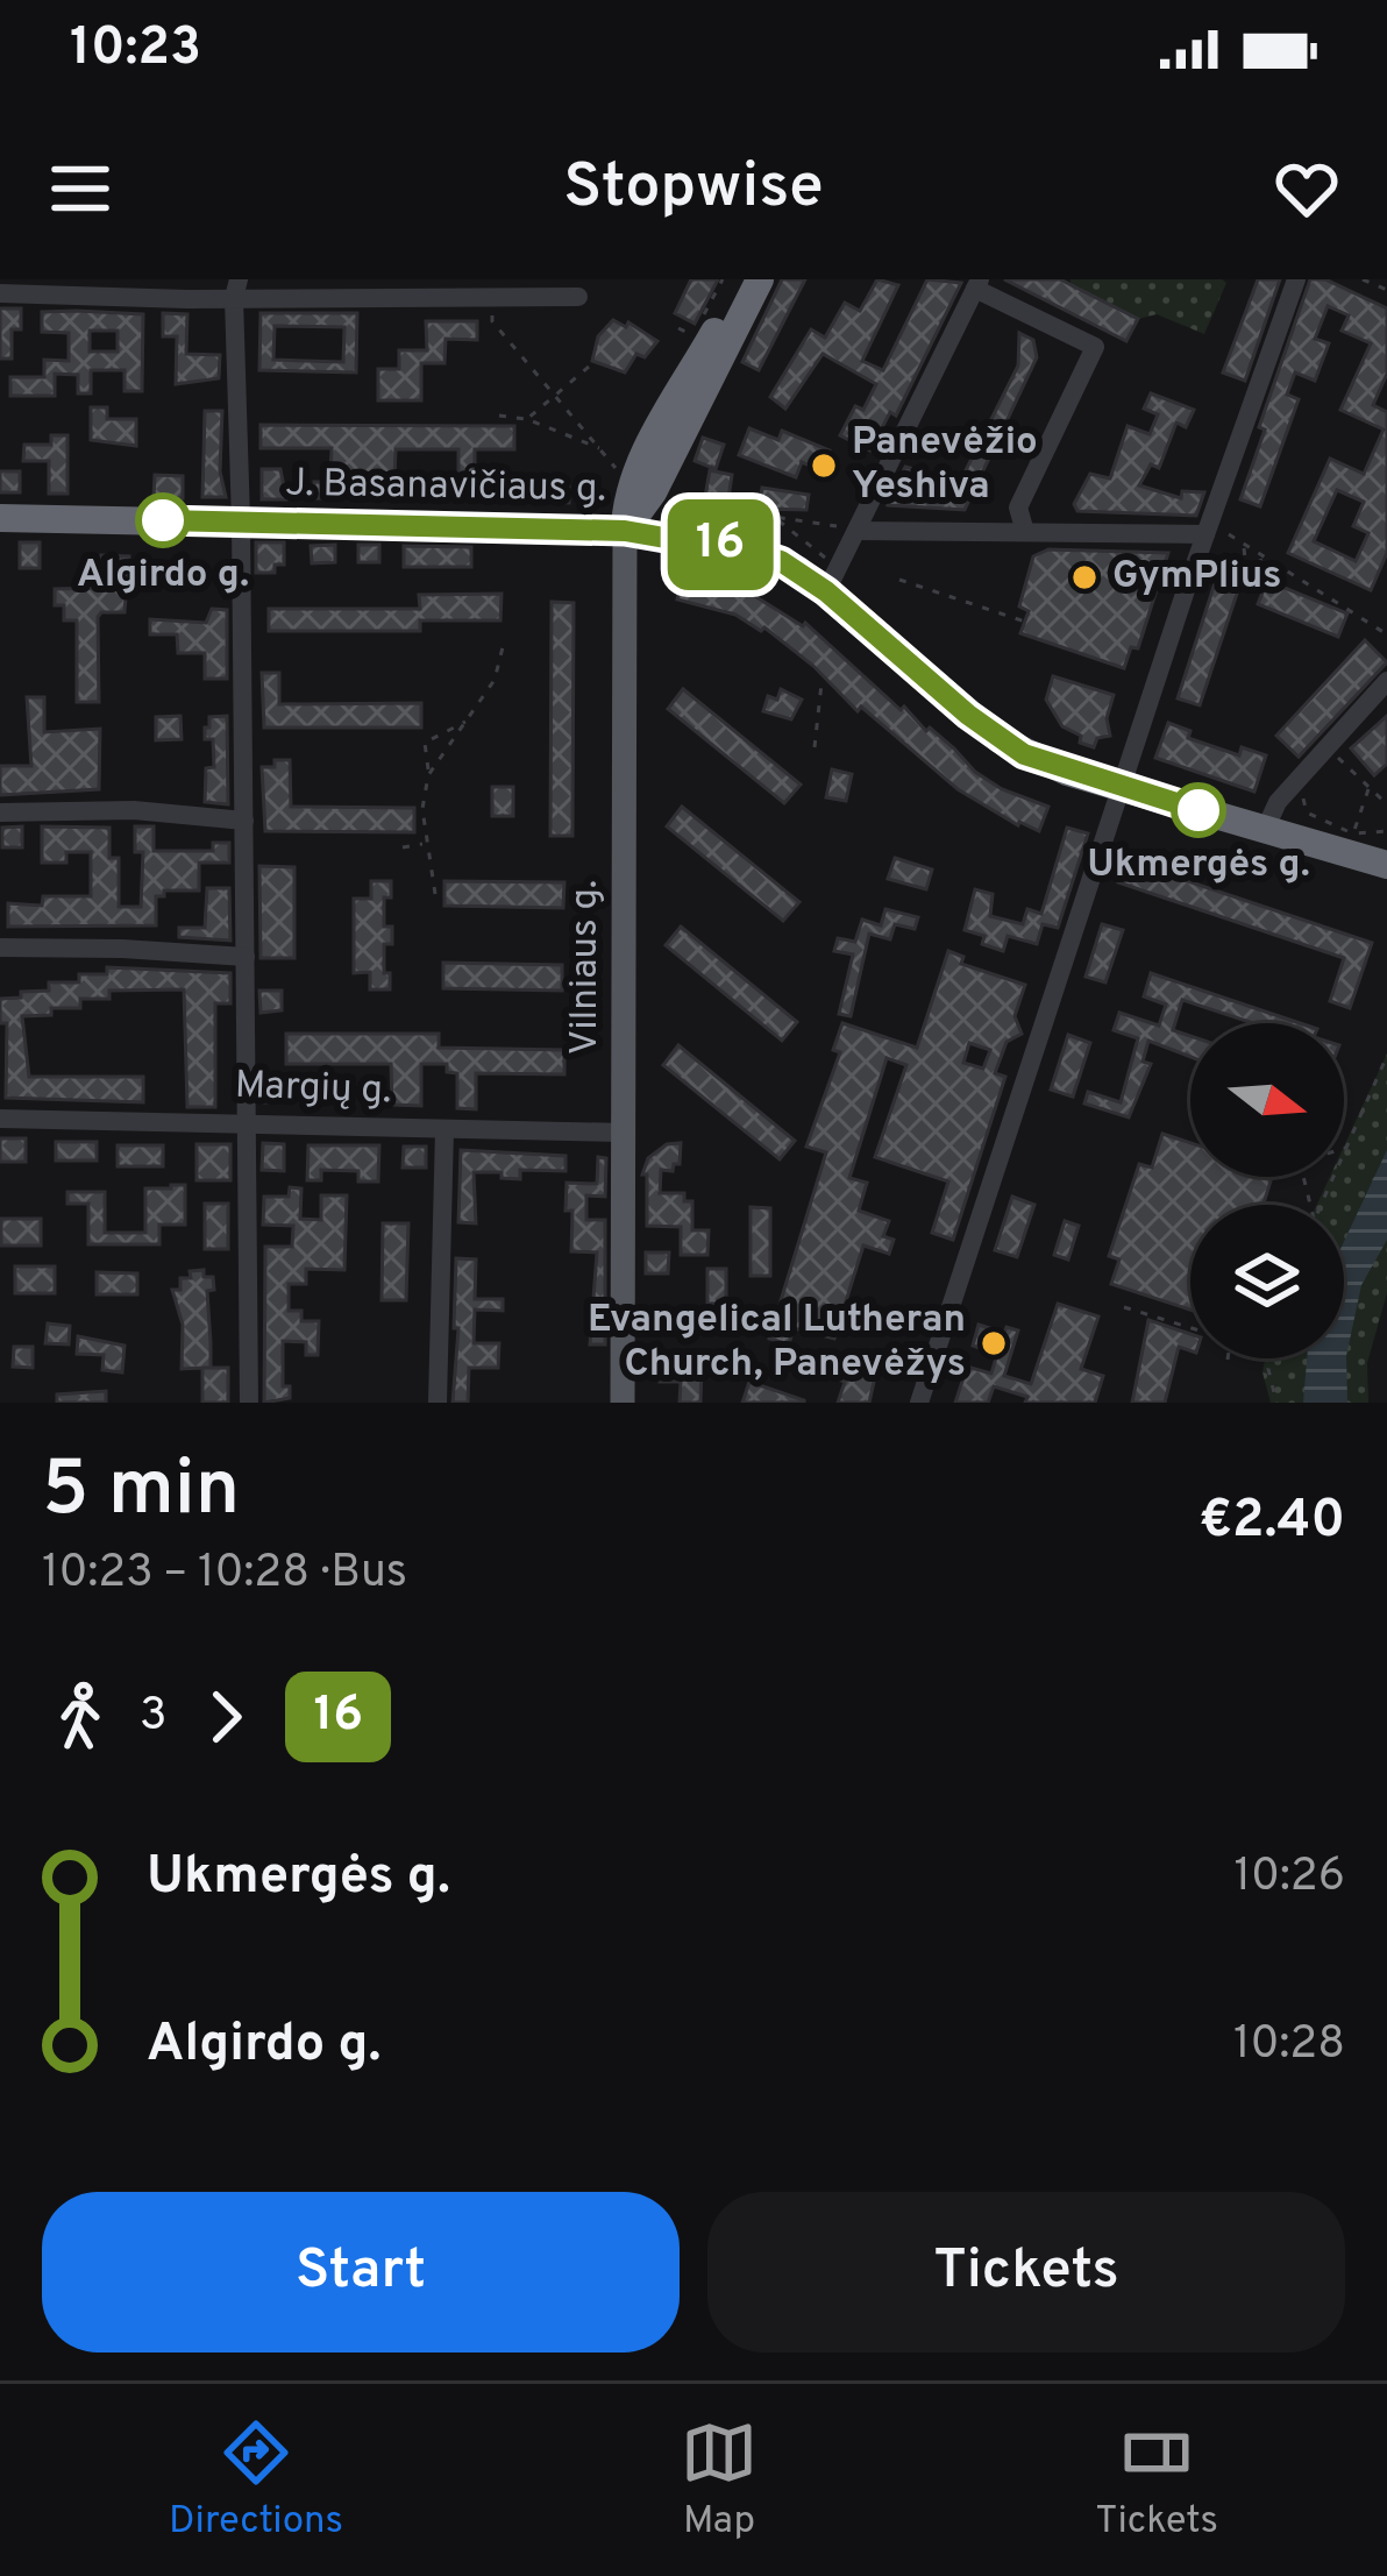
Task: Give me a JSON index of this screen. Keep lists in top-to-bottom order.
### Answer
{
  "streets": {
    "highway": ["J. Basanavičiaus g."],
    "main road": ["Vilniaus g."],
    "street": ["Margių g."]
  },
  "crossings": [
    ["J. Basanavičiaus g.", "Vilniaus g."],
    ["Vilniaus g.", "Margių g."]
  ],
  "places": [
    "Panevėžio Yeshiva",
    "Algirdo g.",
    "GymPlius",
    "Ukmergės g.",
    "Evangelical Lutheran Church, Panevėžys"
  ],
  "lines": ["bus line 16"],
  "north": "right",
  "page": {
    "status": "10:23",
    "header": "Stopwise",
    "on_map": "16",
    "heading": ["5 min", "10:23 – 10:28 · Bus", "€2.40"],
    "legs": ["3", "16"],
    "list": [
      {
        "name": "Ukmergės g.",
        "value": "10:26"
      },
      {
        "name": "Algirdo g.",
        "value": "10:28"
      }
    ],
    "buttons": ["Start", "Tickets"],
    "tabs": ["Directions", "Map", "Tickets"]
  }
}
